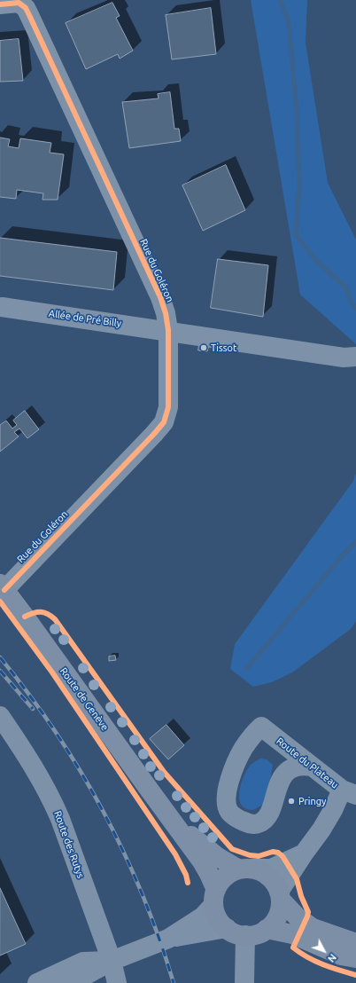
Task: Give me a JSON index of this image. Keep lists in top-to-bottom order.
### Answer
{
  "streets": {
    "main road": ["Route de Genève"],
    "street": [
      "Rue du Goléron",
      "Allée de Pré Billy",
      "Route du Plateau",
      "Route des Rutys"
    ]
  },
  "crossings": [
    ["Rue du Goléron", "Allée de Pré Billy"],
    ["Rue du Goléron", "Route de Genève"]
  ],
  "places": ["Tissot", "Pringy"],
  "north": "bottom right"
}
